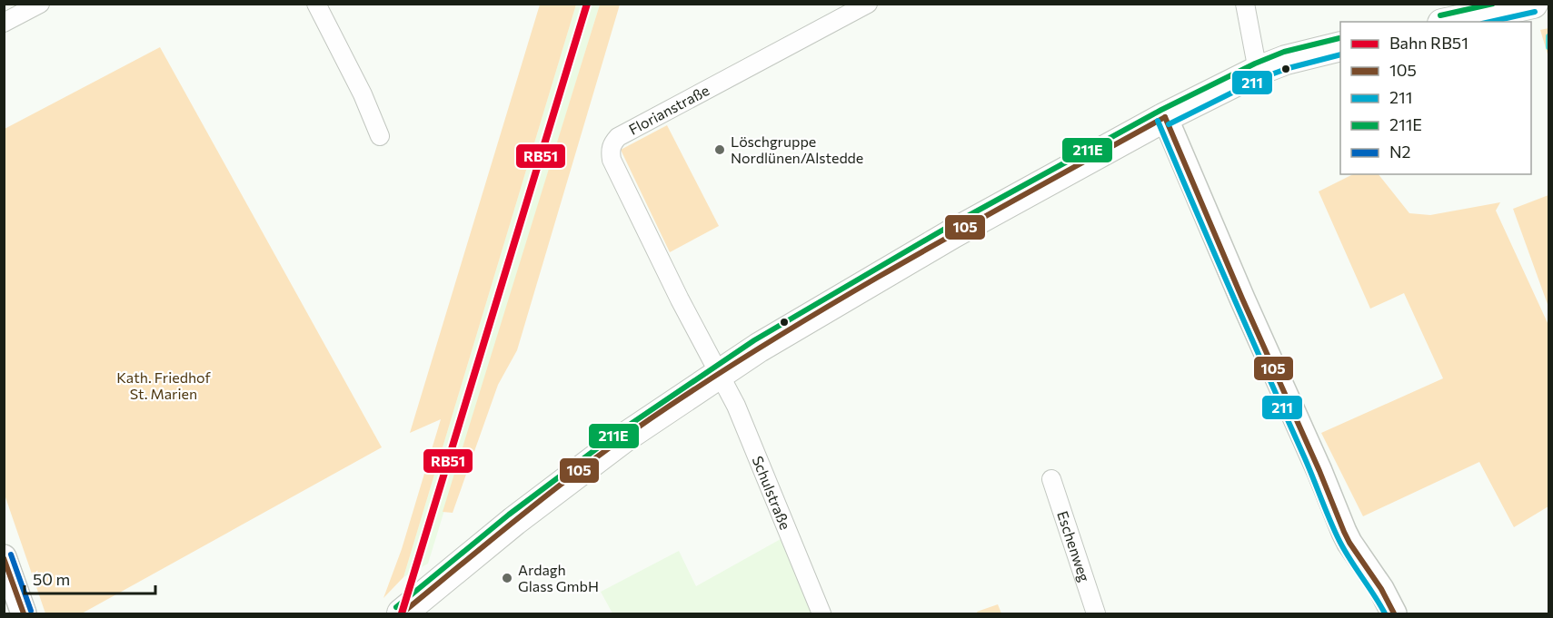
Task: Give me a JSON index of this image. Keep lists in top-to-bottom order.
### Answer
{
  "streets": {
    "street": ["Florianstraße", "Schulstraße", "Eschenweg"]
  },
  "crossings": [
    ["Florianstraße", "Schulstraße"]
  ],
  "parks": ["Kath. Friedhof St. Marien"],
  "places": ["Löschgruppe Nordlünen/Alstedde", "Ardagh Glass GmbH"],
  "lines": [
    "rail line RB51",
    "transit line 211E",
    "transit line 211",
    "transit line 105",
    "transit line N2"
  ],
  "legend": [
    "Bahn RB51",
    "105",
    "211",
    "211E",
    "N2"
  ],
  "scale_bar": "50 m"
}
